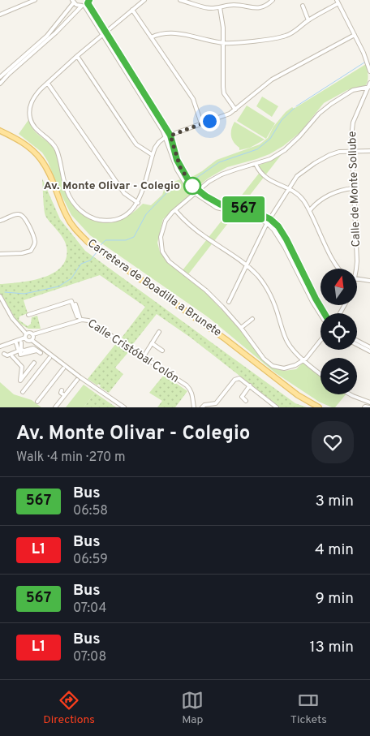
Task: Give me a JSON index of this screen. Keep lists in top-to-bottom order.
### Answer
{
  "streets": {
    "main road": ["Carretera de Boadilla a Brunete"],
    "street": ["Calle de Monte Sollube", "Calle Cristóbal Colón"]
  },
  "places": ["Av. Monte Olivar - Colegio"],
  "lines": ["bus line 567"],
  "north": "top",
  "page": {
    "on_map": "567",
    "heading": ["Av. Monte Olivar - Colegio", "Walk · 4 min · 270 m"],
    "list": [
      {
        "mark": "567",
        "name": "Bus",
        "note": "06:58",
        "value": "3 min"
      },
      {
        "mark": "L1",
        "name": "Bus",
        "note": "06:59",
        "value": "4 min"
      },
      {
        "mark": "567",
        "name": "Bus",
        "note": "07:04",
        "value": "9 min"
      },
      {
        "mark": "L1",
        "name": "Bus",
        "note": "07:08",
        "value": "13 min"
      }
    ],
    "tabs": ["Directions", "Map", "Tickets"]
  }
}
